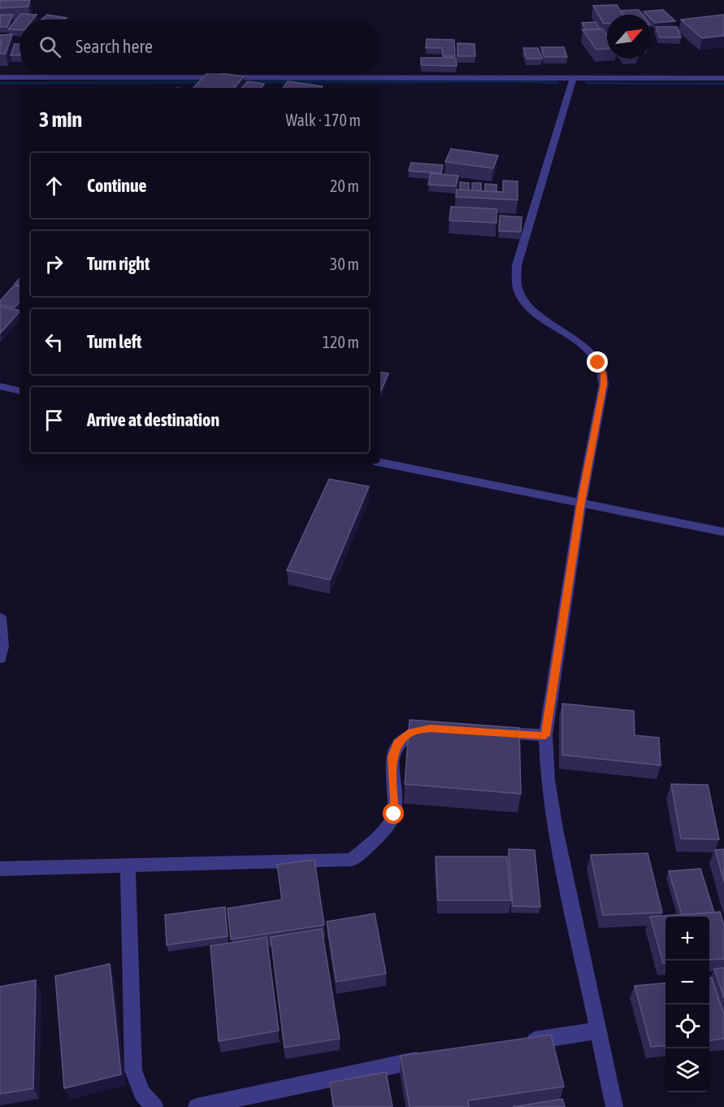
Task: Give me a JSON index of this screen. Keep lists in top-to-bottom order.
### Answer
{
  "north": "top right",
  "page": {
    "search": "Search here",
    "heading": ["3 min", "Walk · 170 m"],
    "list": [
      ["Continue", "20 m"],
      ["Turn right", "30 m"],
      ["Turn left", "120 m"],
      "Arrive at destination"
    ],
    "map_buttons": ["+", "−"]
  }
}
